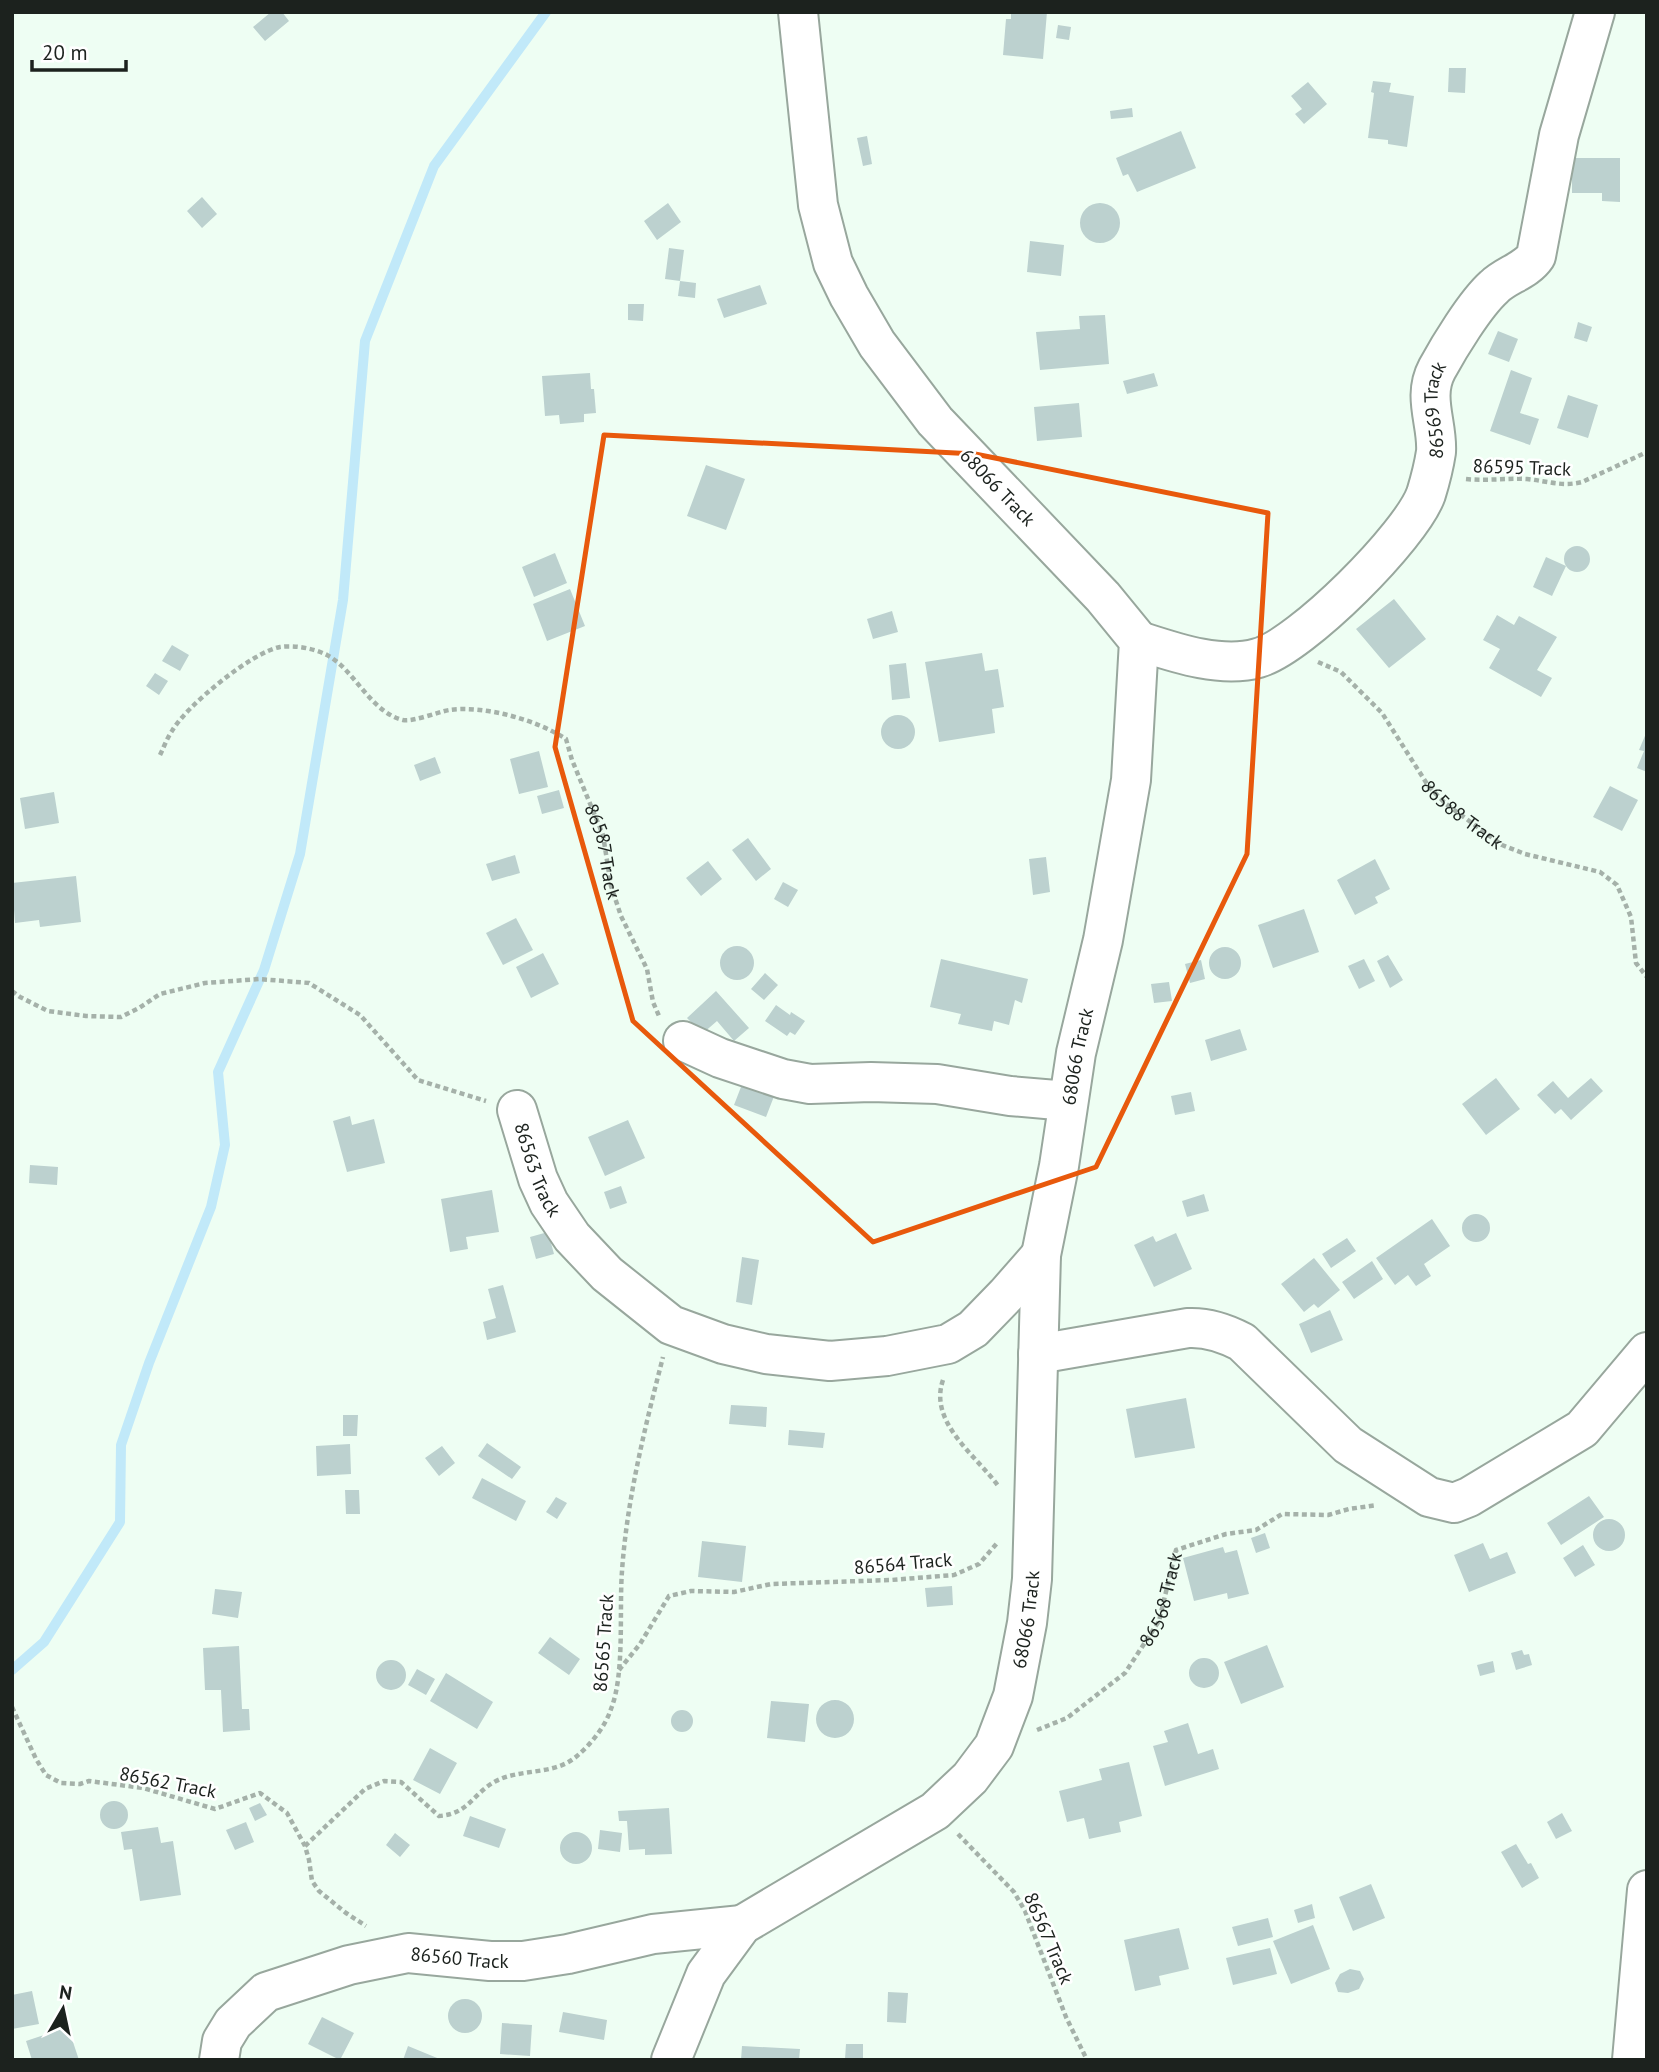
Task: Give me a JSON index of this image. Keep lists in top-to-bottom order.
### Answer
{
  "streets": {
    "street": [
      "86569 Track",
      "68066 Track",
      "86563 Track",
      "86560 Track"
    ],
    "path": [
      "86595 Track",
      "86588 Track",
      "86587 Track",
      "86564 Track",
      "86568 Track",
      "86565 Track",
      "86562 Track",
      "86567 Track"
    ]
  },
  "crossings": [
    ["86569 Track", "86595 Track"],
    ["86569 Track", "68066 Track"],
    ["86569 Track", "86588 Track"],
    ["68066 Track", "86563 Track"],
    ["68066 Track", "86568 Track"],
    ["68066 Track", "86567 Track"],
    ["68066 Track", "86560 Track"],
    ["86563 Track", "86565 Track"],
    ["86564 Track", "86565 Track"],
    ["86565 Track", "86562 Track"],
    ["86562 Track", "86560 Track"]
  ],
  "scale_bar": "20 m",
  "north": "top"
}
